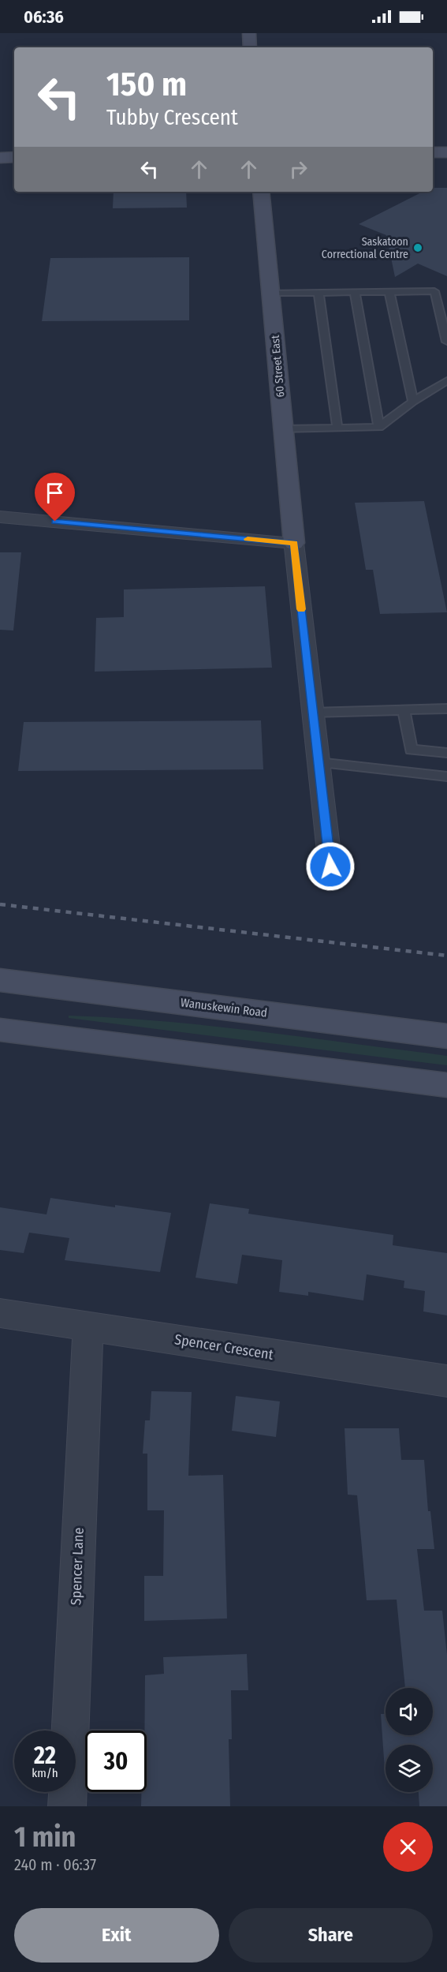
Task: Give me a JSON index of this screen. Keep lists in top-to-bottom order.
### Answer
{
  "streets": {
    "street": [
      "60 Street East",
      "Wanuskewin Road",
      "Spencer Crescent",
      "Spencer Lane"
    ]
  },
  "crossings": [
    ["Spencer Crescent", "Spencer Lane"]
  ],
  "places": ["Saskatoon Correctional Centre"],
  "page": {
    "status": "06:36",
    "turn": ["150 m", "Tubby Crescent"],
    "speed": "22 km/h",
    "limit": "30",
    "heading": ["1 min", "240 m · 06:37"],
    "buttons": ["Exit", "Share"]
  }
}
